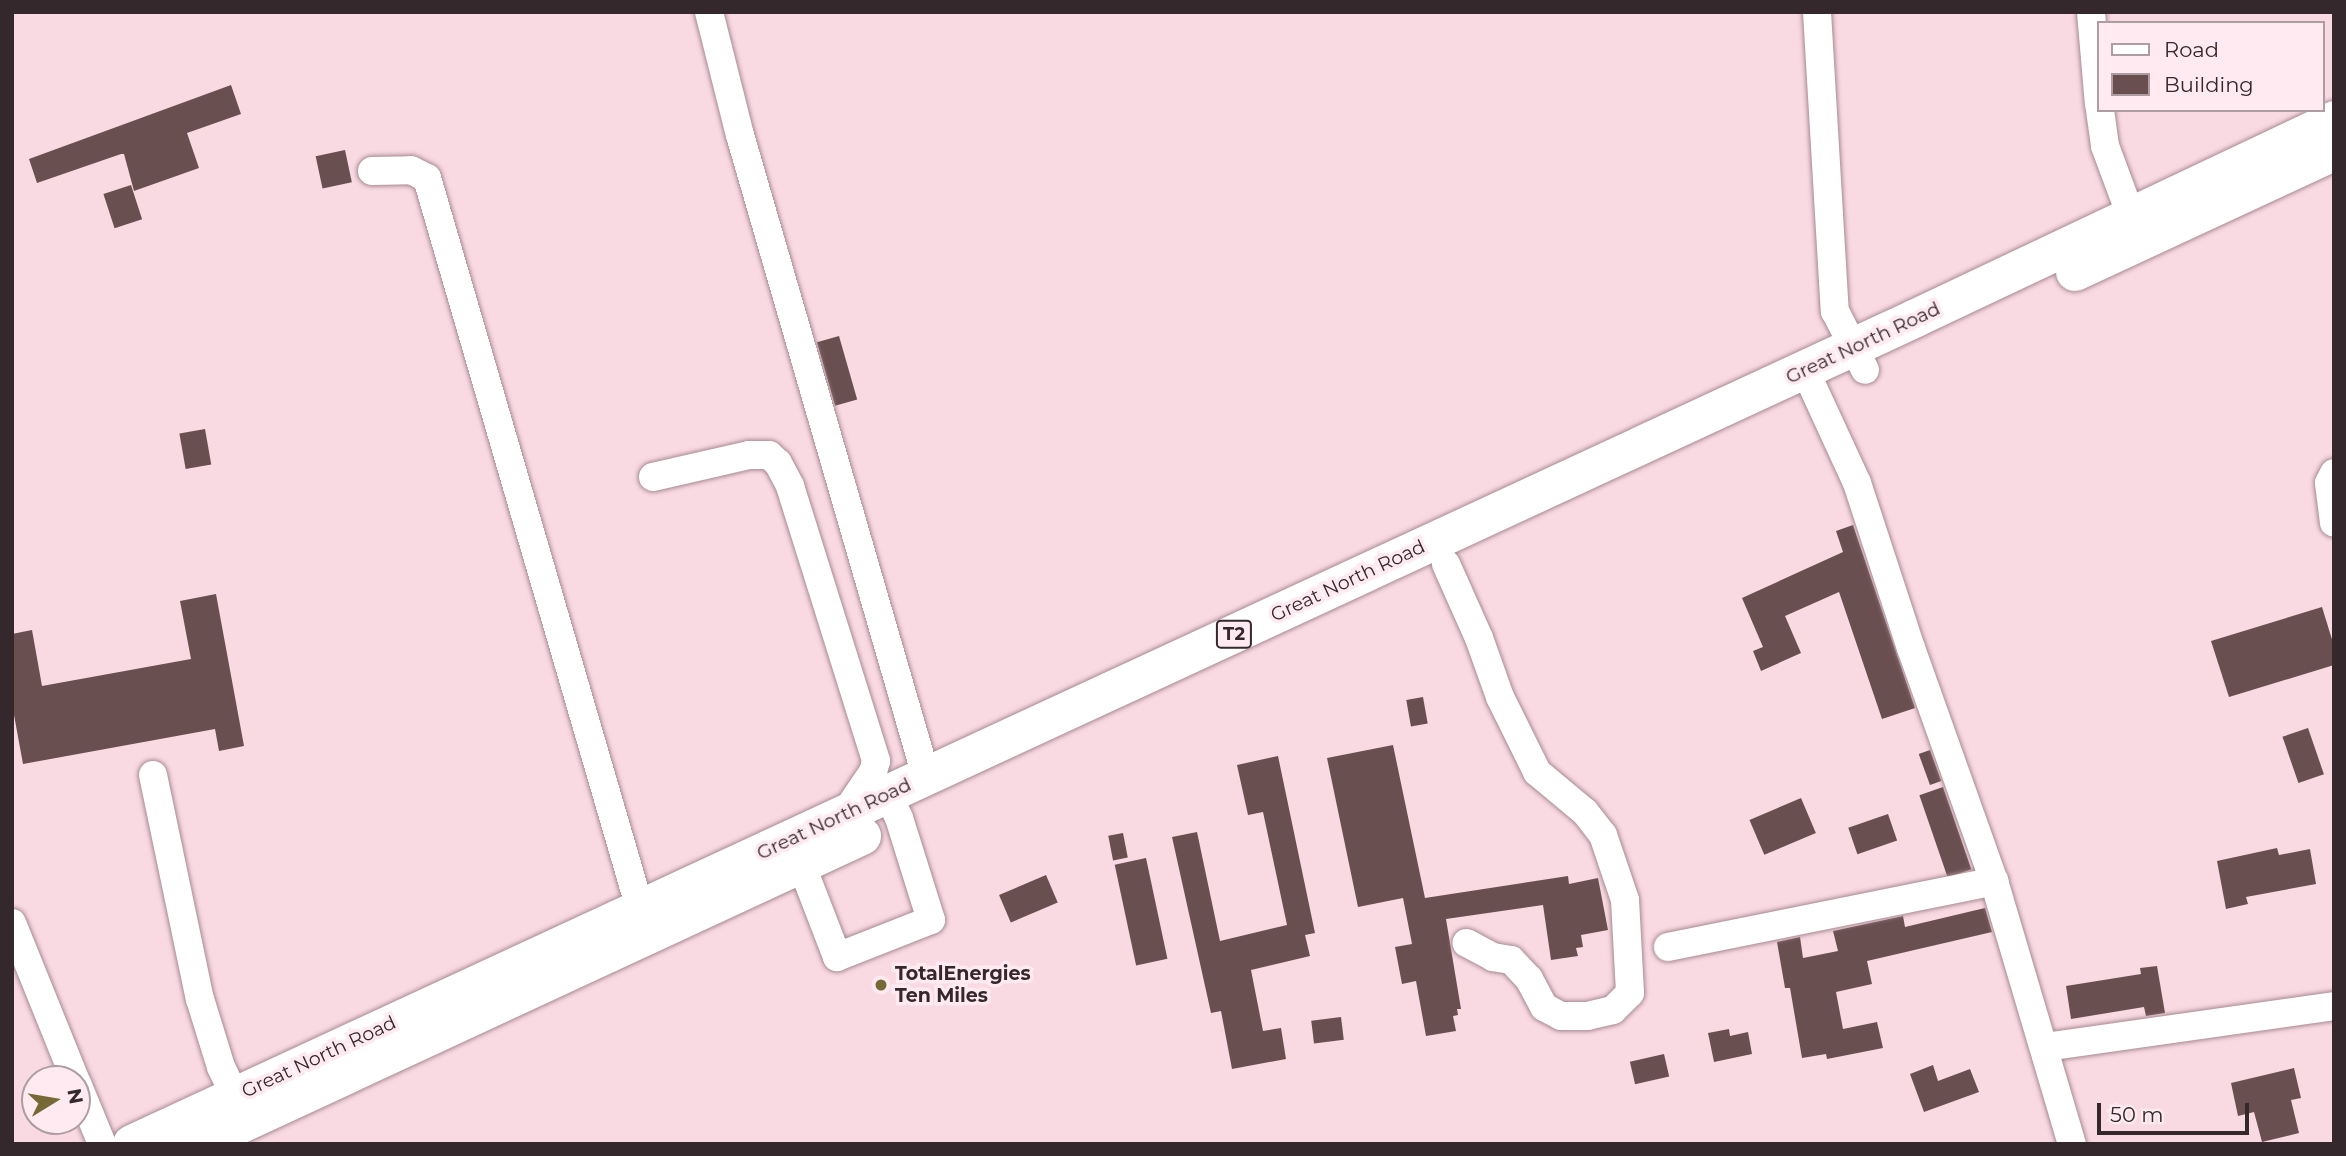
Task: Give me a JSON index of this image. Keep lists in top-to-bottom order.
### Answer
{
  "streets": {
    "highway": ["Great North Road", "T2"]
  },
  "places": ["TotalEnergies Ten Miles"],
  "legend": ["Road", "Building"],
  "scale_bar": "50 m",
  "north": "right"
}
